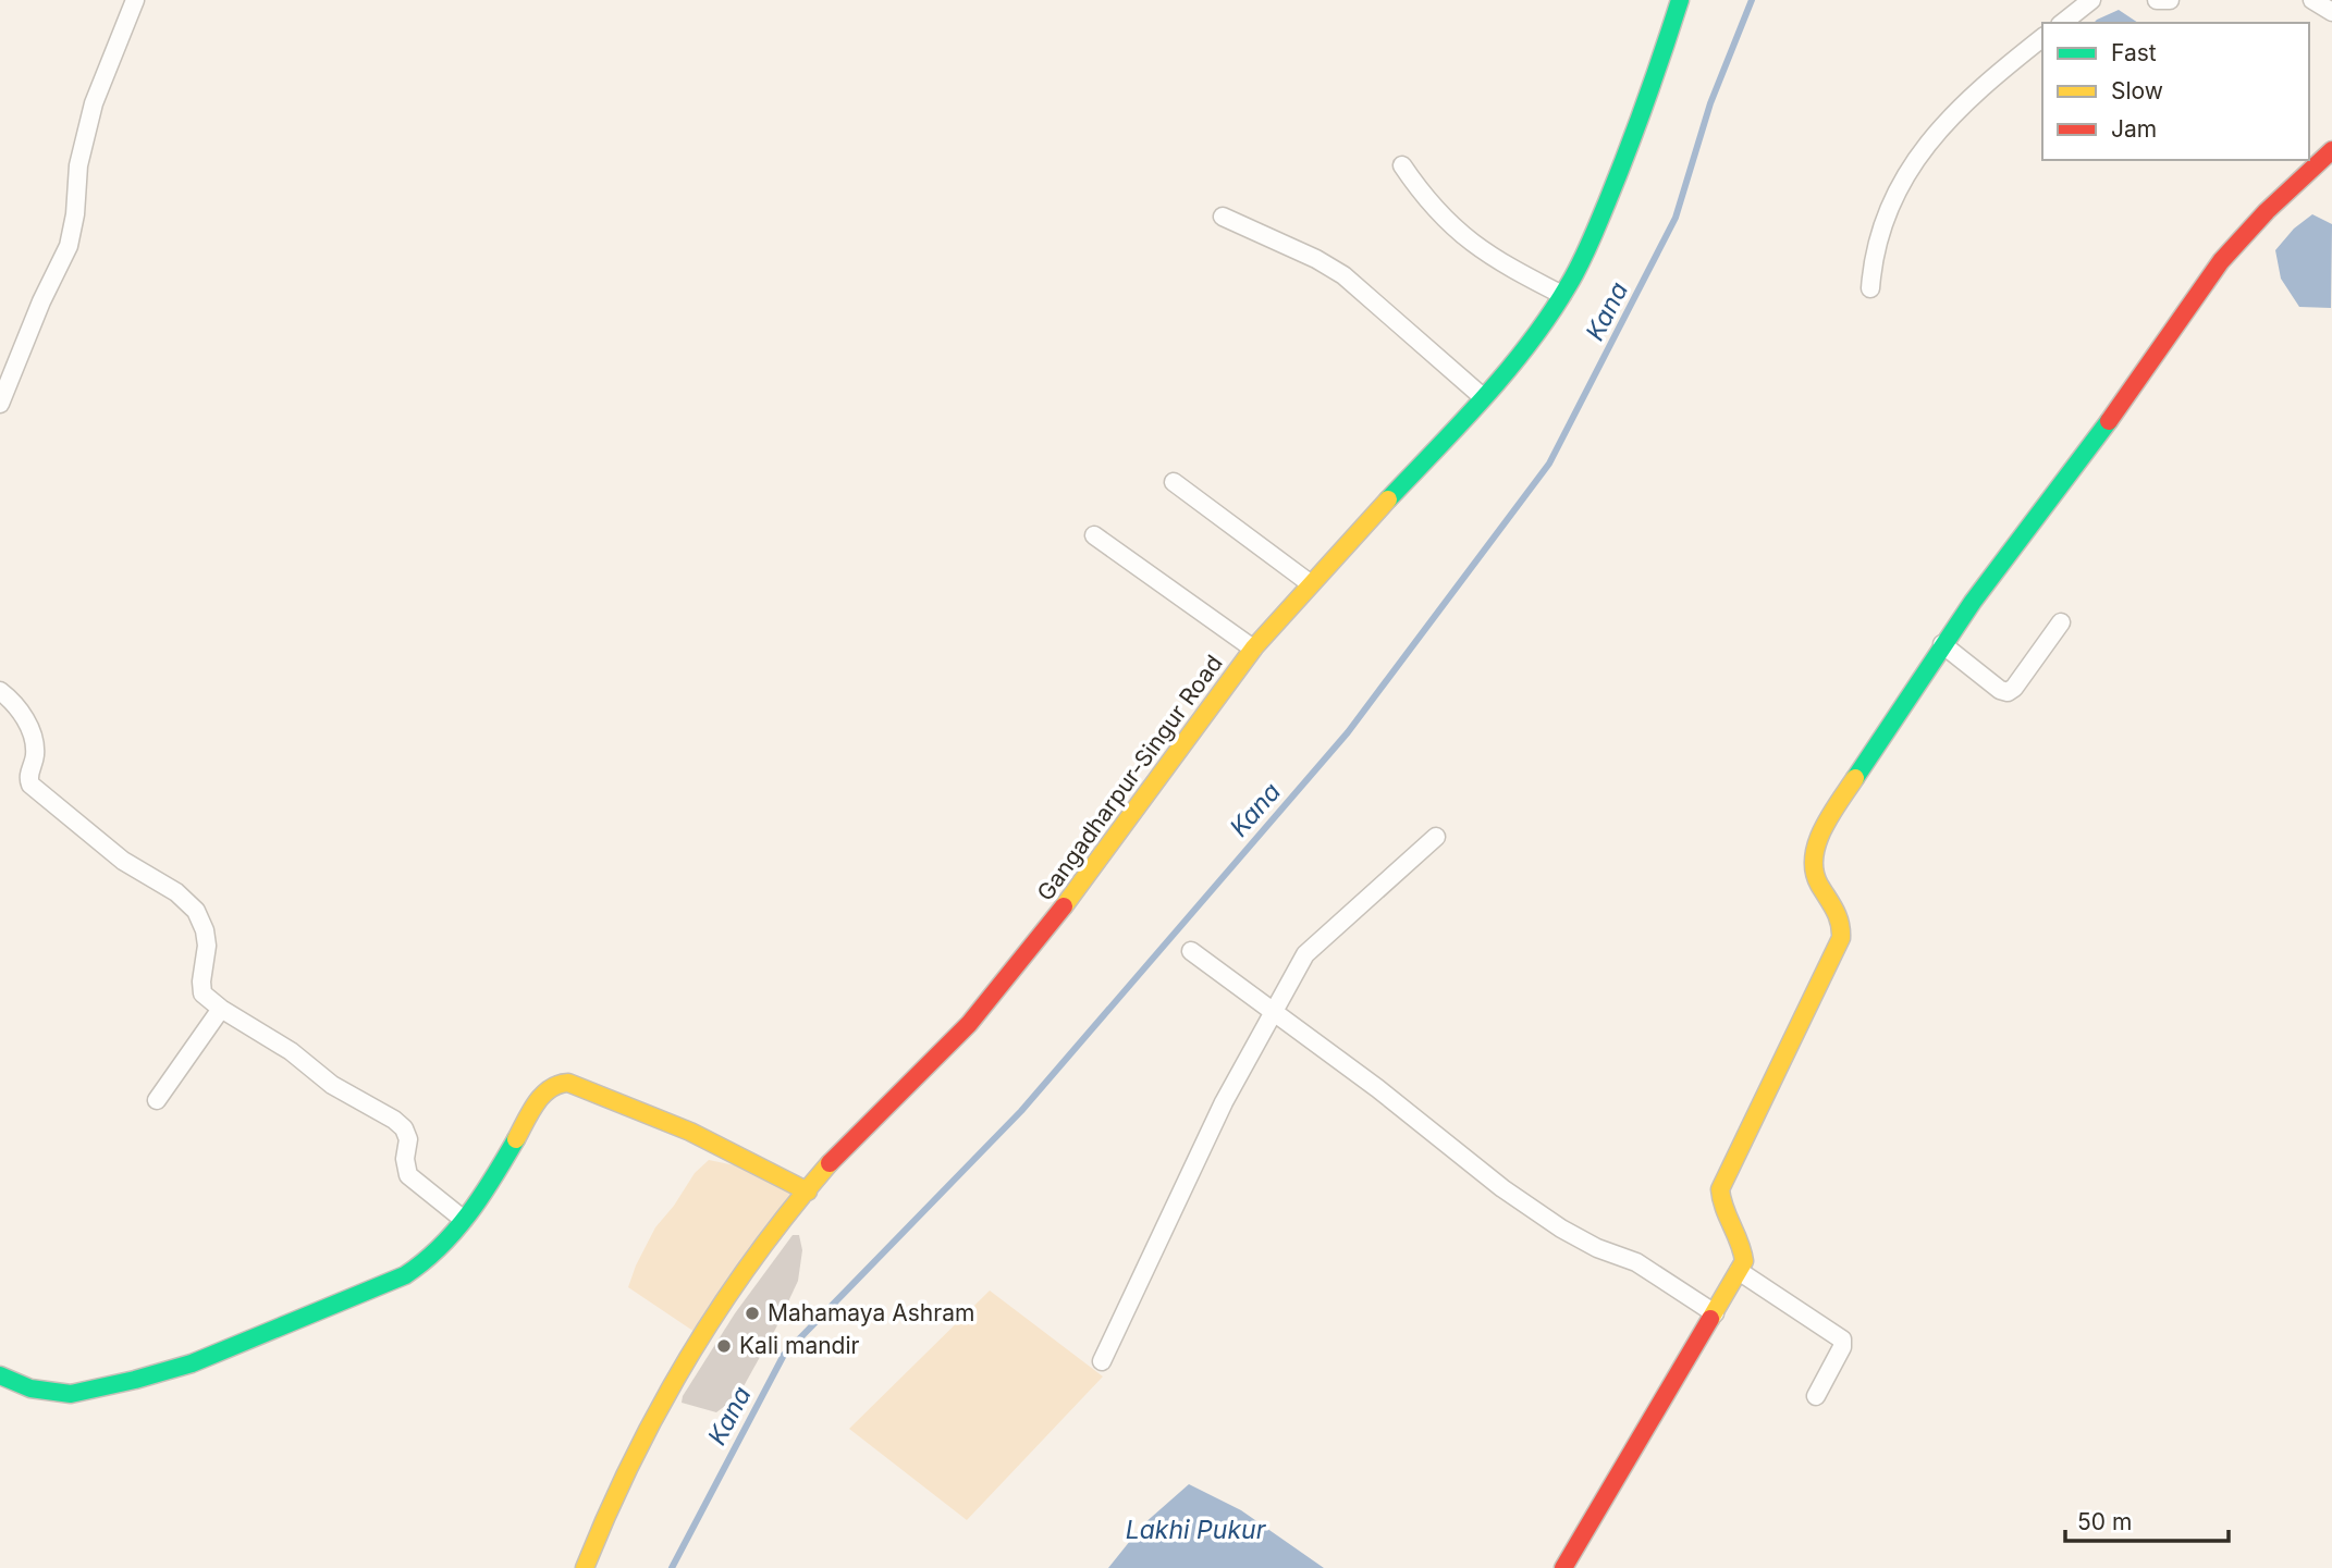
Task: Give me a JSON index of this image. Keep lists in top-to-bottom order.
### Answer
{
  "streets": {
    "street": ["Gangadharpur-Singur Road"]
  },
  "water": ["Kana", "Lakhi Pukur"],
  "places": ["Mahamaya Ashram", "Kali mandir"],
  "legend": ["Fast", "Slow", "Jam"],
  "scale_bar": "50 m"
}
